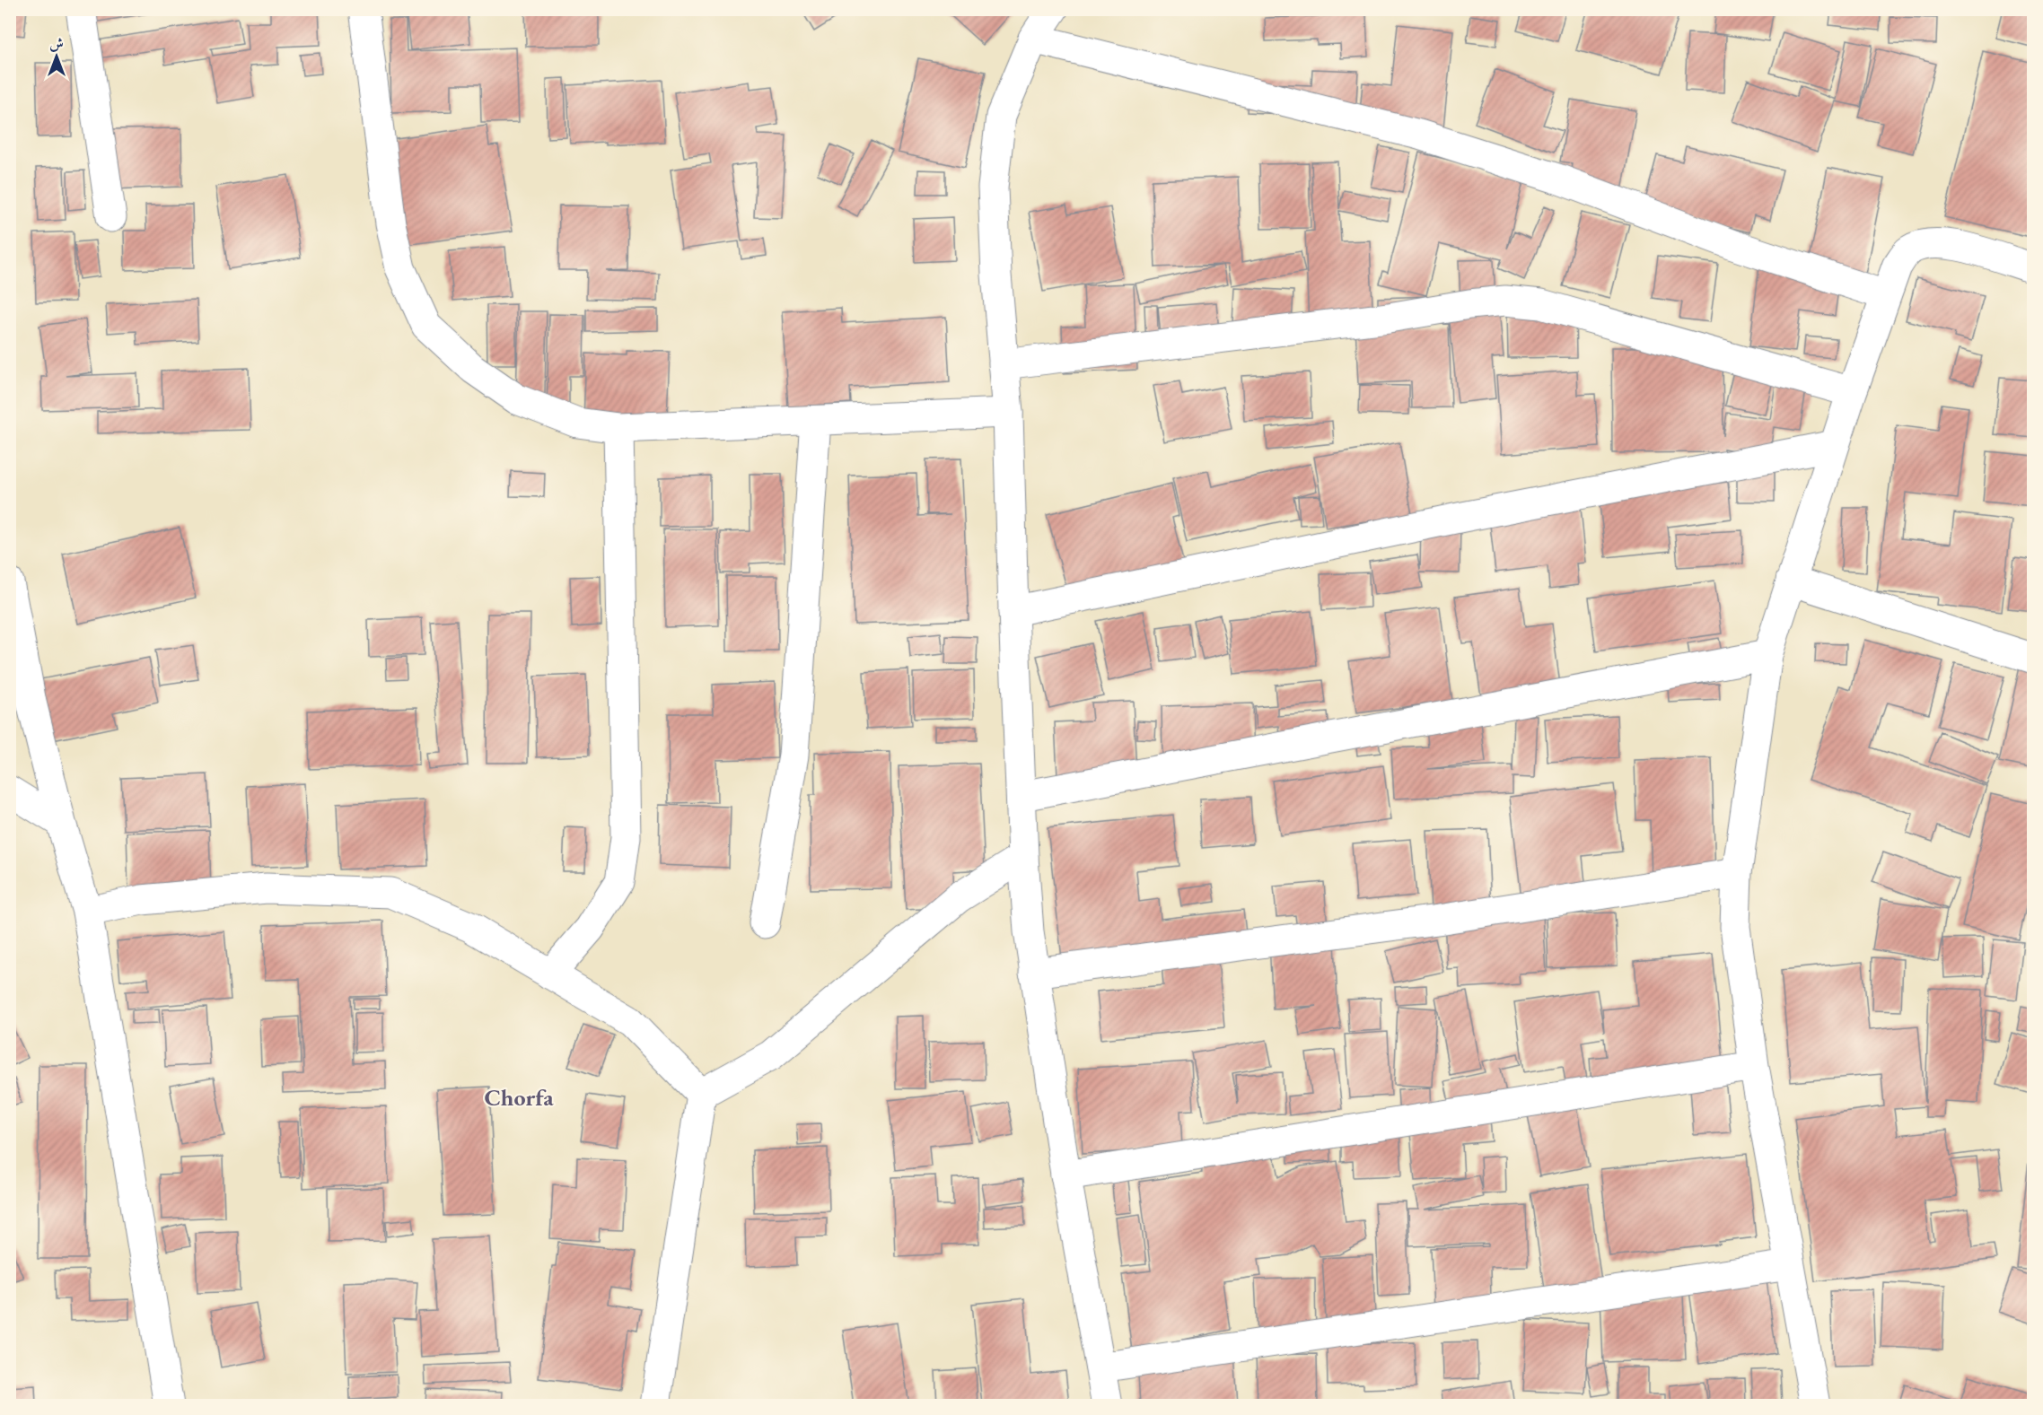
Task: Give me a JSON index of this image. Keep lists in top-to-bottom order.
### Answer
{
  "districts": ["Chorfa"],
  "north": "top"
}
